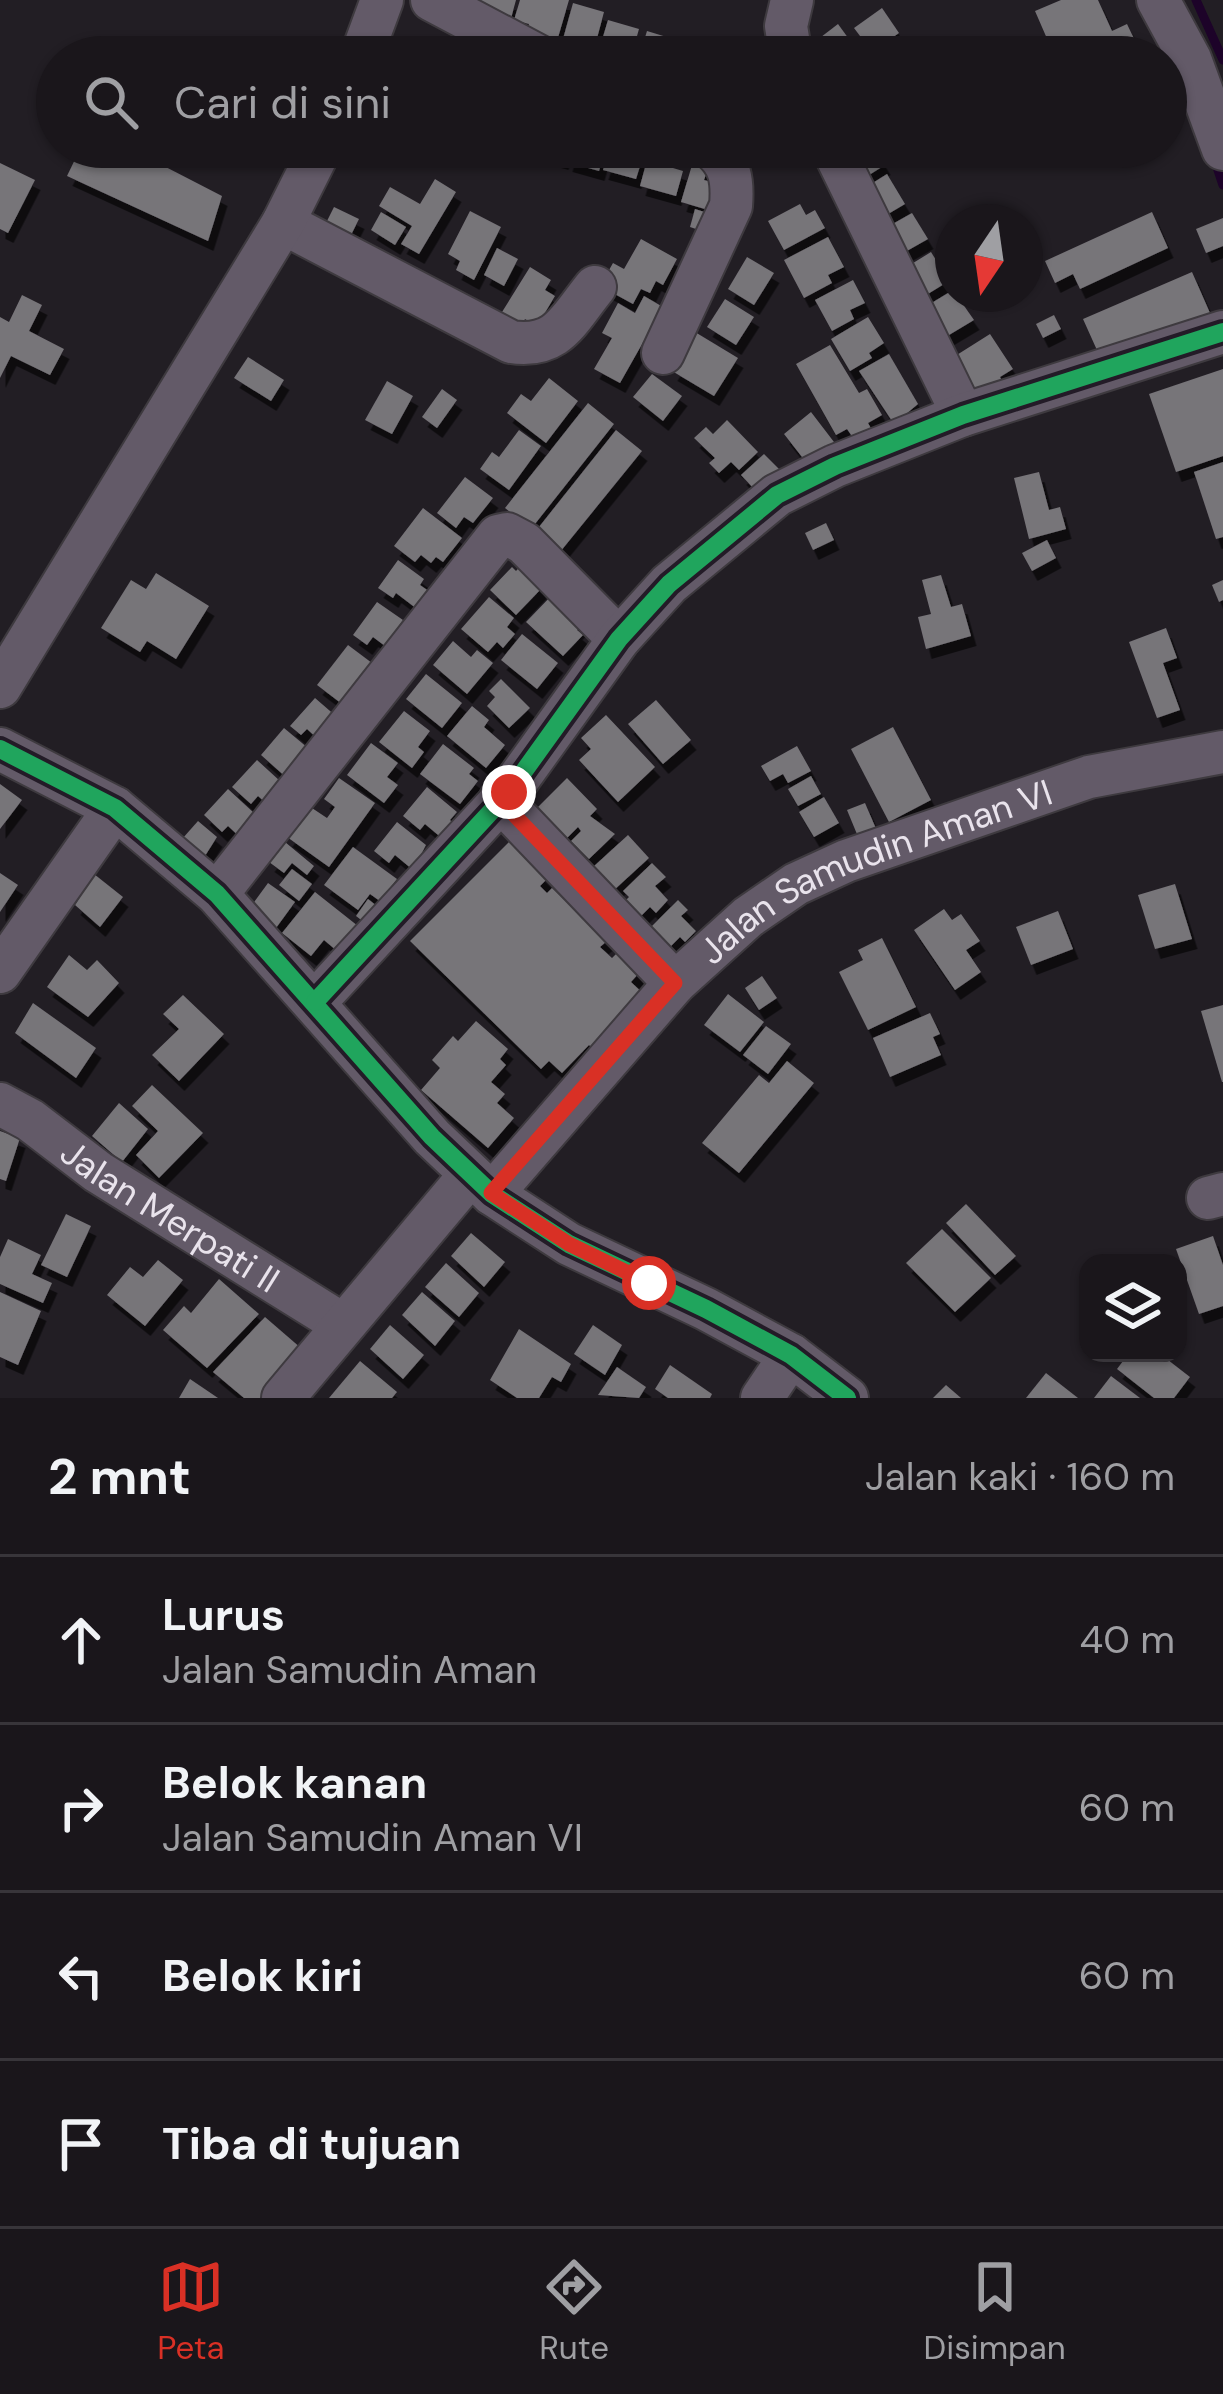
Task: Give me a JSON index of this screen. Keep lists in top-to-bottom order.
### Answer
{
  "streets": {
    "street": ["Jalan Samudin Aman VI", "Jalan Merpati II"]
  },
  "crossings": [
    ["Jalan Samudin Aman VI", "Jalan Merpati II"]
  ],
  "north": "bottom",
  "page": {
    "search": "Cari di sini",
    "heading": ["2 mnt", "Jalan kaki · 160 m"],
    "list": [
      ["Lurus", "Jalan Samudin Aman", "40 m"],
      ["Belok kanan", "Jalan Samudin Aman VI", "60 m"],
      ["Belok kiri", "60 m"],
      "Tiba di tujuan"
    ],
    "nav": ["Peta", "Rute", "Disimpan"]
  }
}
